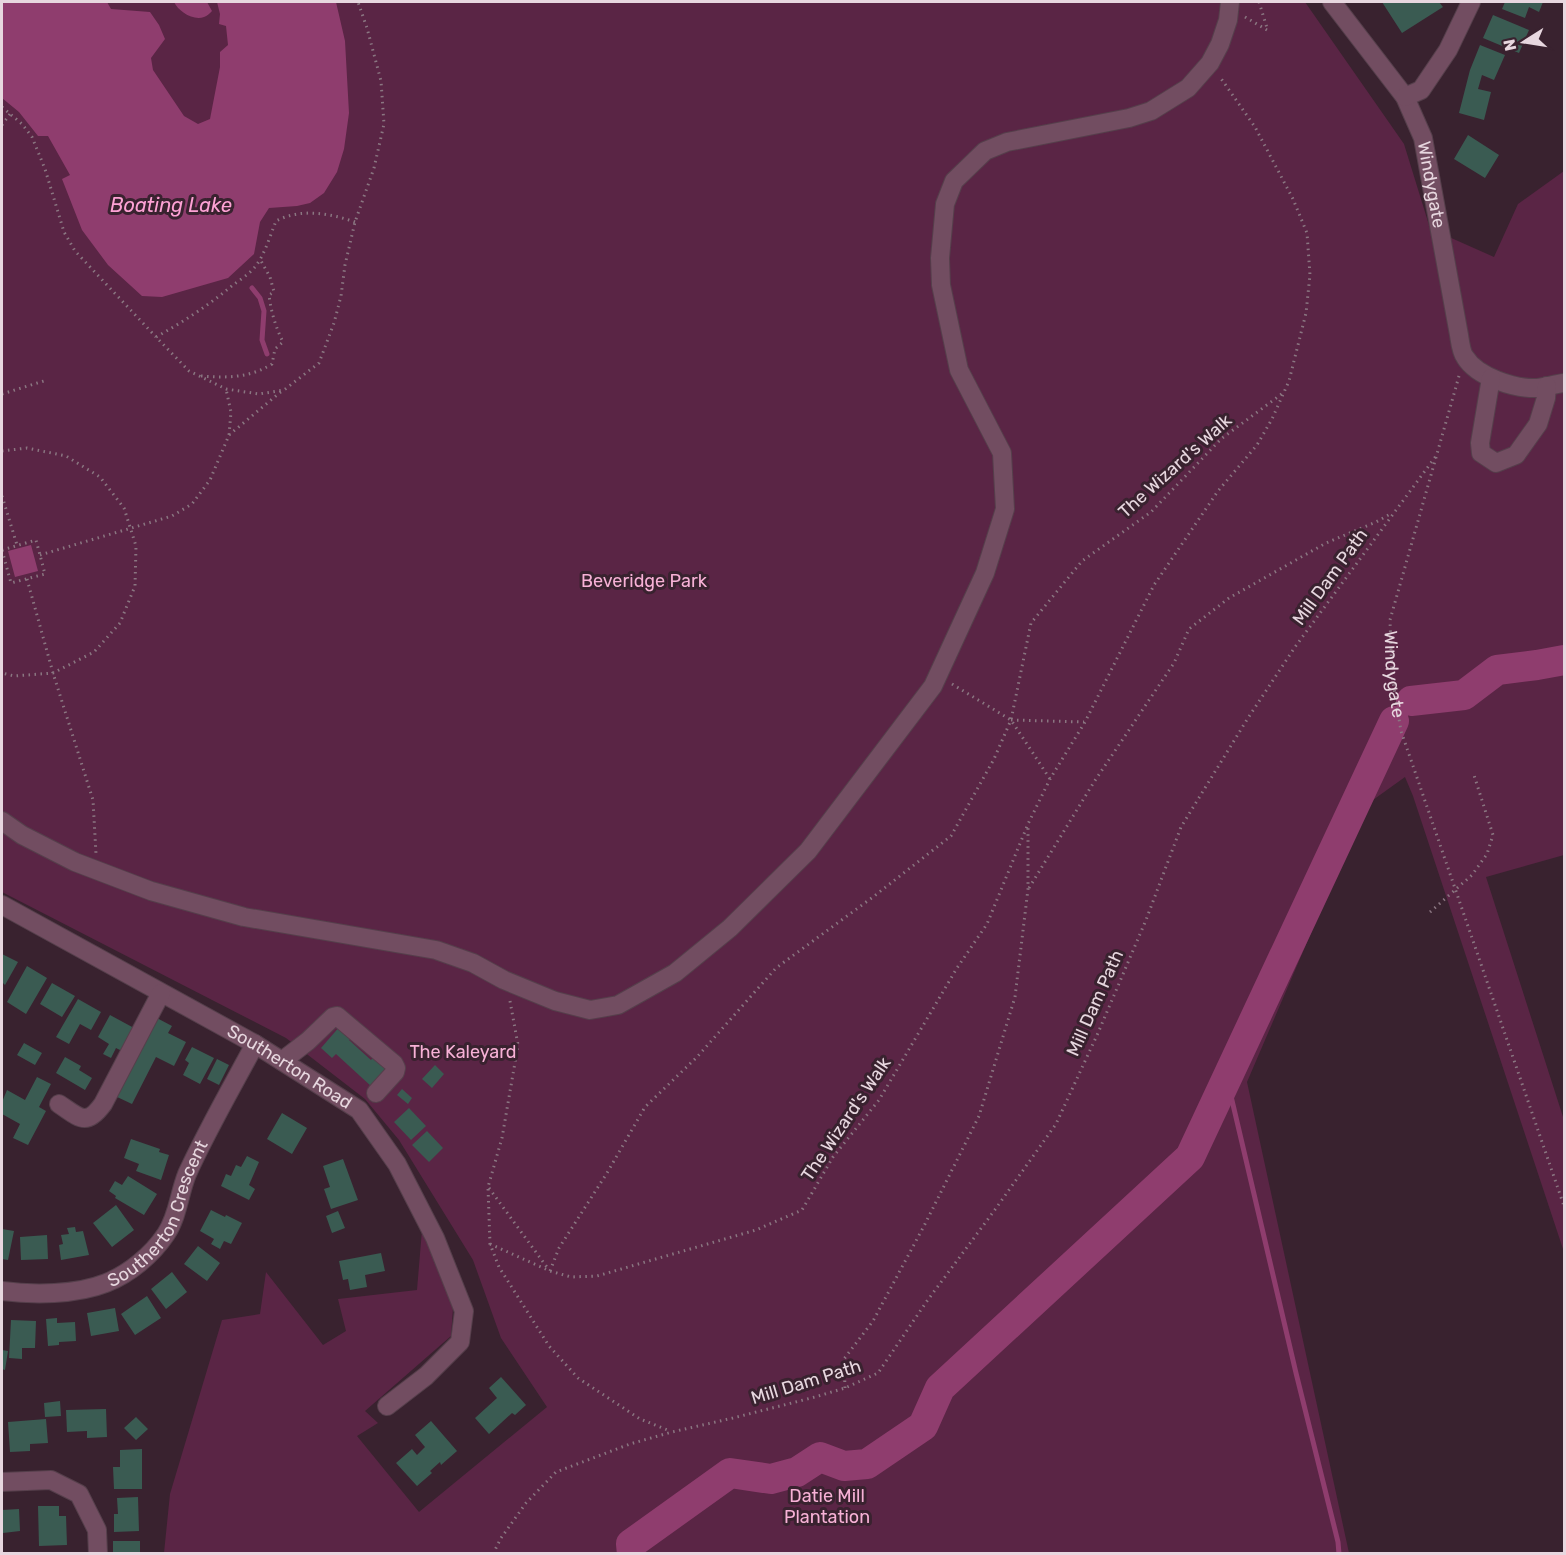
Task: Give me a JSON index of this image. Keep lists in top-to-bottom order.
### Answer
{
  "streets": {
    "street": ["Windygate", "Southerton Road", "Southerton Crescent"],
    "path": ["The Wizard's Walk", "Mill Dam Path"]
  },
  "crossings": [
    ["Windygate", "Mill Dam Path"],
    ["Southerton Road", "Southerton Crescent"]
  ],
  "water": ["Boating Lake"],
  "parks": ["Beveridge Park", "The Kaleyard", "Datie Mill Plantation"],
  "north": "left"
}
